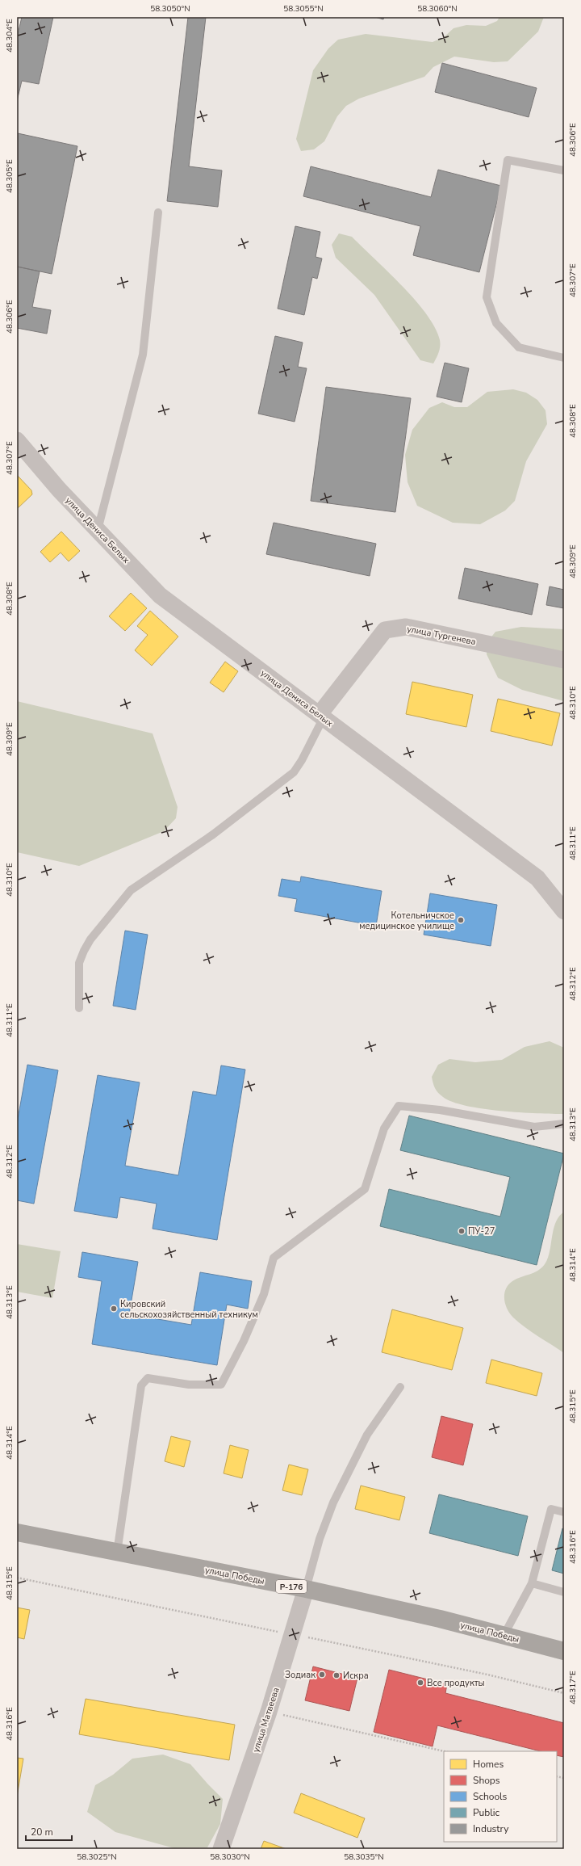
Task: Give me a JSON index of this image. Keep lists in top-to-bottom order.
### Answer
{
  "streets": {
    "highway": ["улица Победы", "Р-176"],
    "street": ["улица Дениса Белых", "улица Тургенева", "улица Матвеева"]
  },
  "crossings": [
    ["улица Дениса Белых", "улица Тургенева"],
    ["улица Победы", "улица Матвеева"]
  ],
  "places": [
    "Котельничское медицинское училище",
    "ПУ-27",
    "Кировский сельскохозяйственный техникум",
    "Зодиак",
    "Искра",
    "Все продукты"
  ],
  "legend": [
    "Homes",
    "Shops",
    "Schools",
    "Public",
    "Industry"
  ],
  "scale_bar": "20 m",
  "coordinates": [
    "58.3050°N",
    "58.3055°N",
    "58.3060°N",
    "48.304°E",
    "48.306°E",
    "48.305°E",
    "48.307°E",
    "48.308°E",
    "48.309°E",
    "48.310°E",
    "48.311°E",
    "48.312°E",
    "48.313°E",
    "48.314°E",
    "48.315°E",
    "48.316°E",
    "48.317°E",
    "58.3025°N",
    "58.3030°N",
    "58.3035°N"
  ]
}
